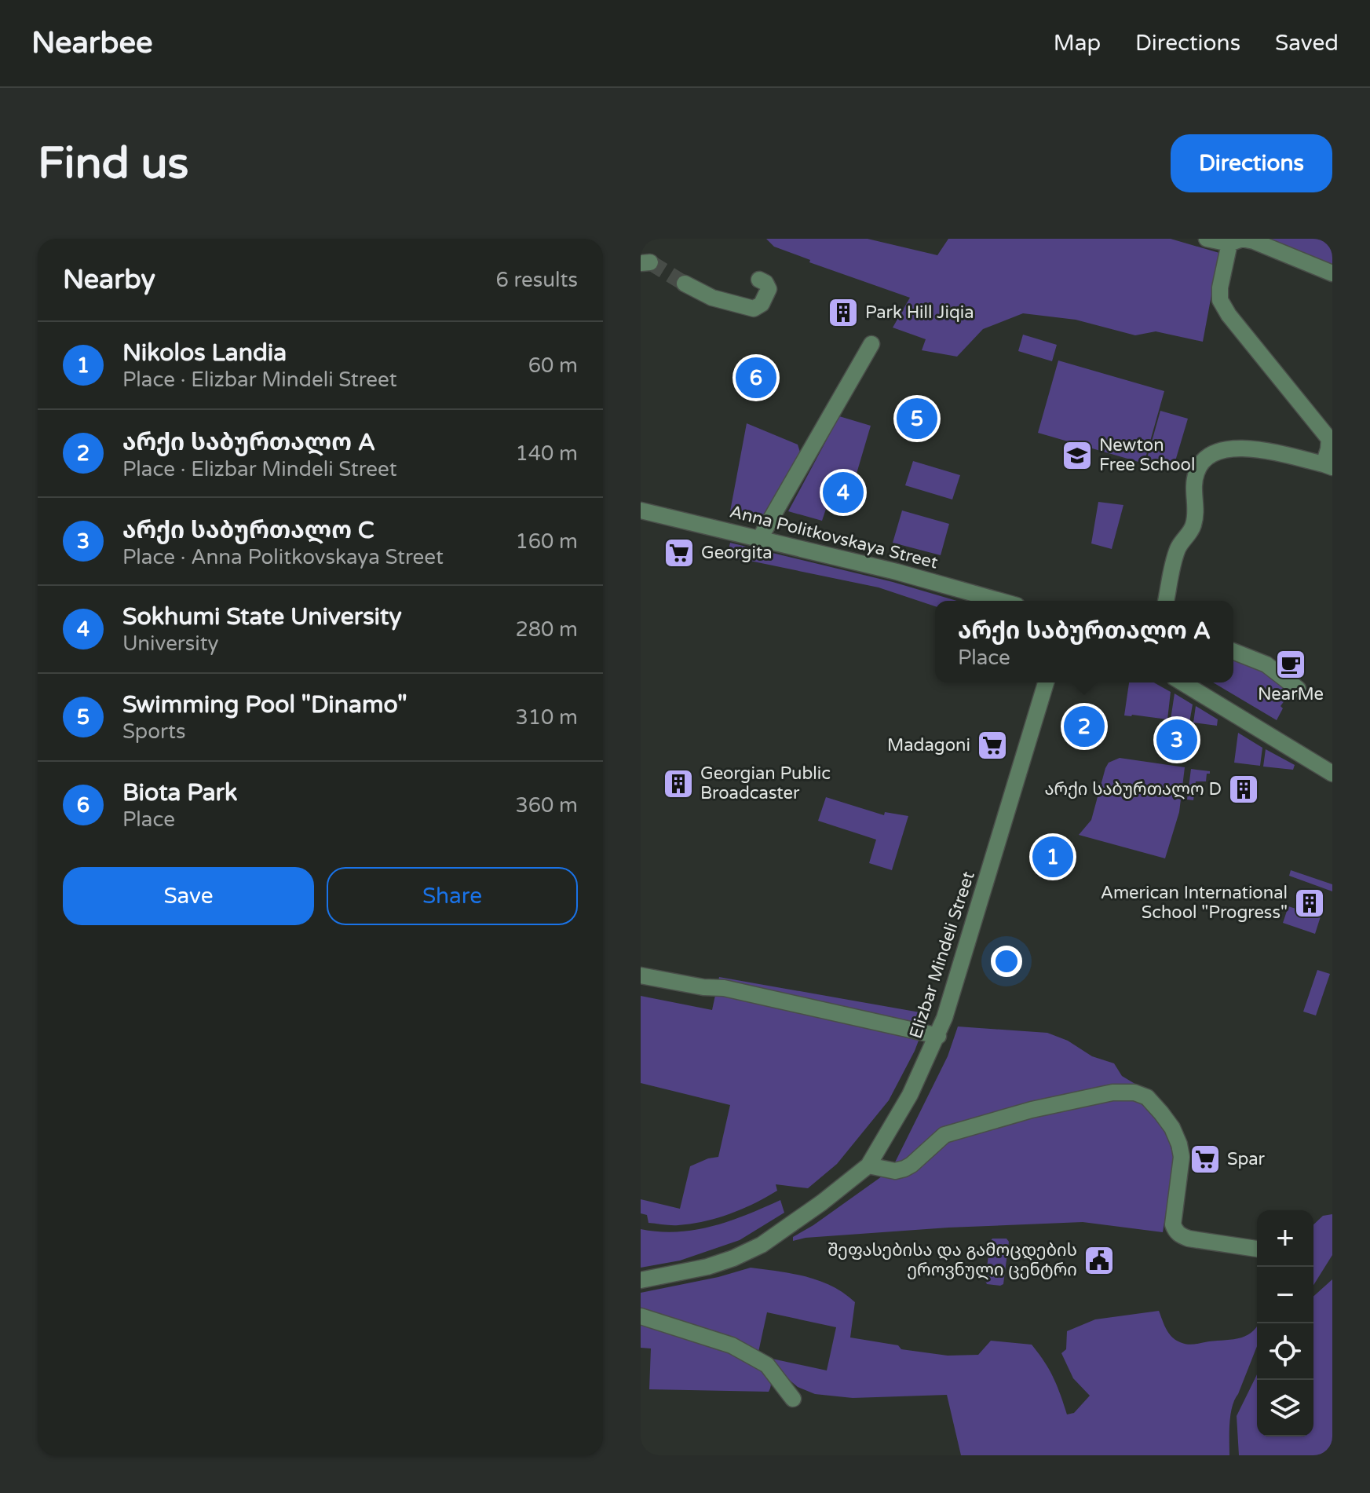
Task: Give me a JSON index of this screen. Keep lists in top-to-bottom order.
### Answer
{
  "streets": {
    "street": ["Anna Politkovskaya Street", "Elizbar Mindeli Street"]
  },
  "places": {
    "building": [
      "Park Hill Jiqia",
      "Georgian Public Broadcaster",
      "არქი საბურთალო D",
      "American International School \"Progress\""
    ],
    "school or university": ["Newton Free School"],
    "supermarket": ["Georgita", "Madagoni", "Spar"],
    "cafe": ["NearMe"],
    "public building": ["შეფასებისა და გამოცდების ეროვნული ცენტრი"]
  },
  "page": {
    "header": "Nearbee",
    "nav": ["Map", "Directions", "Saved"],
    "buttons": [
      "Directions",
      ["Save", "Share"]
    ],
    "title": "Find us",
    "heading": ["Nearby", "6 results"],
    "list": [
      {
        "mark": "1",
        "name": "Nikolos Landia",
        "note": "Place · Elizbar Mindeli Street",
        "value": "60 m"
      },
      {
        "mark": "2",
        "name": "არქი საბურთალო A",
        "note": "Place · Elizbar Mindeli Street",
        "value": "140 m"
      },
      {
        "mark": "3",
        "name": "არქი საბურთალო C",
        "note": "Place · Anna Politkovskaya Street",
        "value": "160 m"
      },
      {
        "mark": "4",
        "name": "Sokhumi State University",
        "note": "University",
        "value": "280 m"
      },
      {
        "mark": "5",
        "name": "Swimming Pool \"Dinamo\"",
        "note": "Sports",
        "value": "310 m"
      },
      {
        "mark": "6",
        "name": "Biota Park",
        "note": "Place",
        "value": "360 m"
      }
    ],
    "pins": [
      "6",
      "5",
      "4",
      "2",
      "3",
      "1"
    ],
    "popup": ["არქი საბურთალო A", "Place"],
    "map_buttons": ["+", "−"]
  }
}
